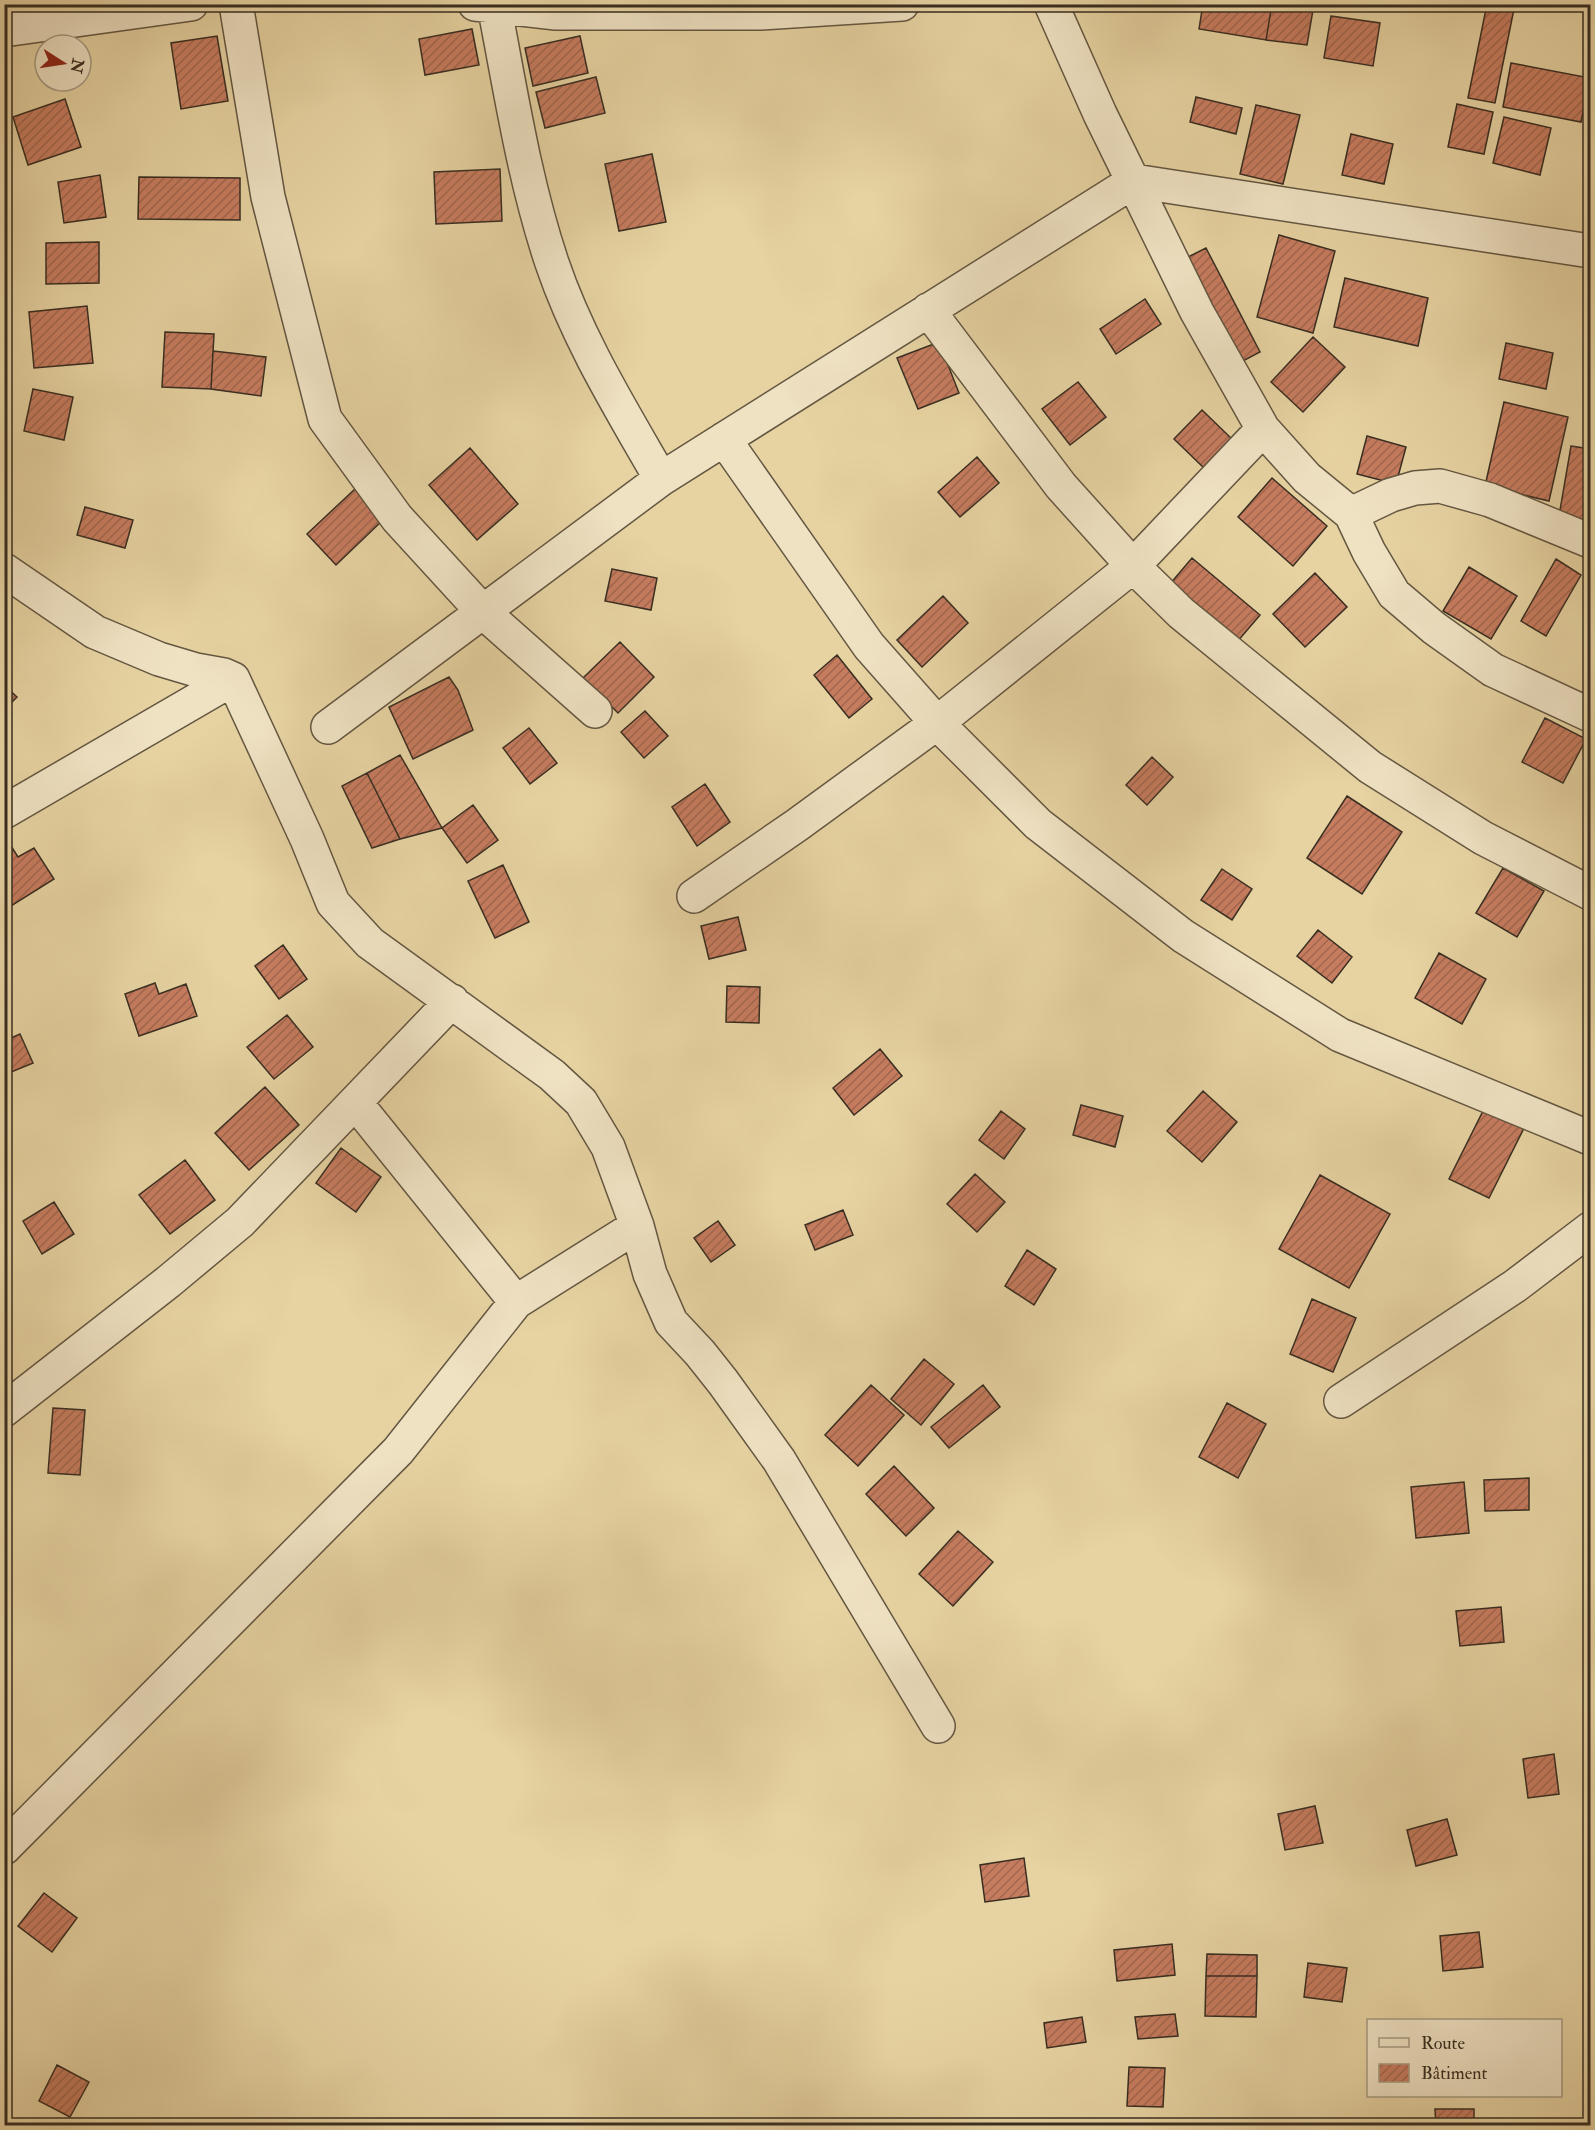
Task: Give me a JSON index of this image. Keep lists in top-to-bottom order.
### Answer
{
  "legend": ["Route", "Bâtiment"],
  "north": "right"
}
